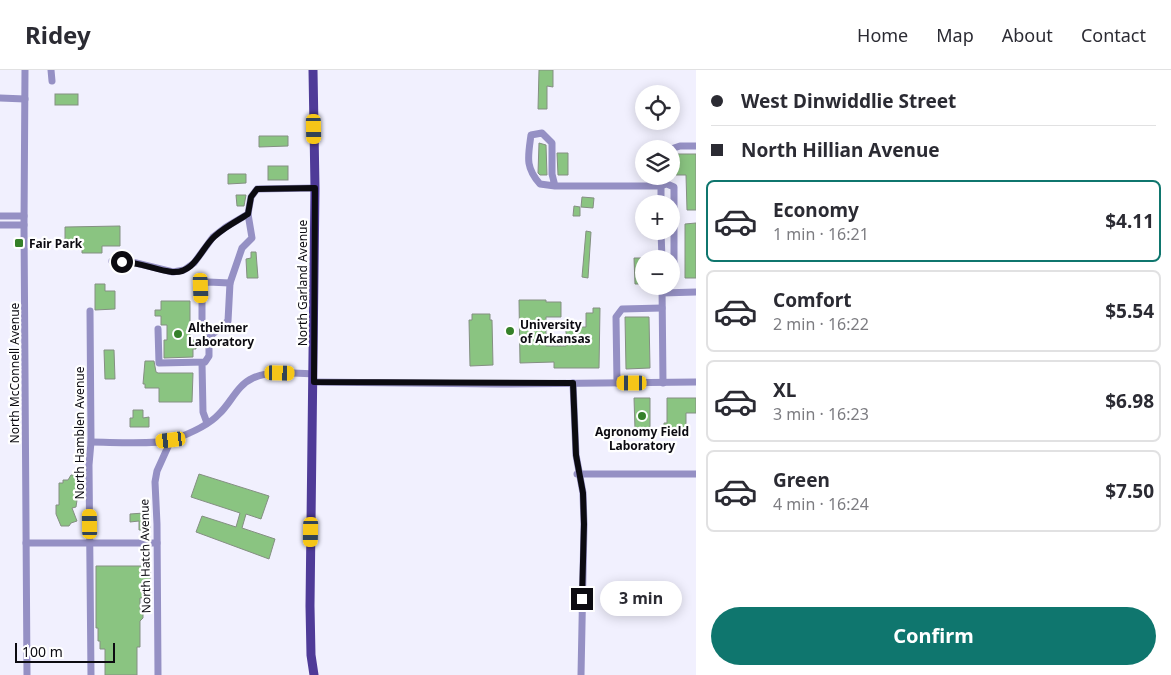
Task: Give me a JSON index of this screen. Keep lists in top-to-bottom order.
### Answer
{
  "streets": {
    "main road": ["North Garland Avenue"],
    "street": ["North McConnell Avenue", "North Hamblen Avenue", "North Hatch Avenue"]
  },
  "places": {
    "transit": ["Fair Park"],
    "other": ["University of Arkansas", "Altheimer Laboratory", "Agronomy Field Laboratory"]
  },
  "scale_bar": "100 m",
  "page": {
    "header": "Ridey",
    "nav": [
      "Home",
      "Map",
      "About",
      "Contact"
    ],
    "banner": ["West Dinwiddlie Street", "North Hillian Avenue"],
    "map_buttons": ["+", "−"],
    "list": [
      {
        "name": "Economy",
        "note": "1 min · 16:21",
        "value": "$4.11"
      },
      {
        "name": "Comfort",
        "note": "2 min · 16:22",
        "value": "$5.54"
      },
      {
        "name": "XL",
        "note": "3 min · 16:23",
        "value": "$6.98"
      },
      {
        "name": "Green",
        "note": "4 min · 16:24",
        "value": "$7.50"
      }
    ],
    "bubble": "3 min",
    "buttons": "Confirm",
    "scale": "100 m"
  }
}
